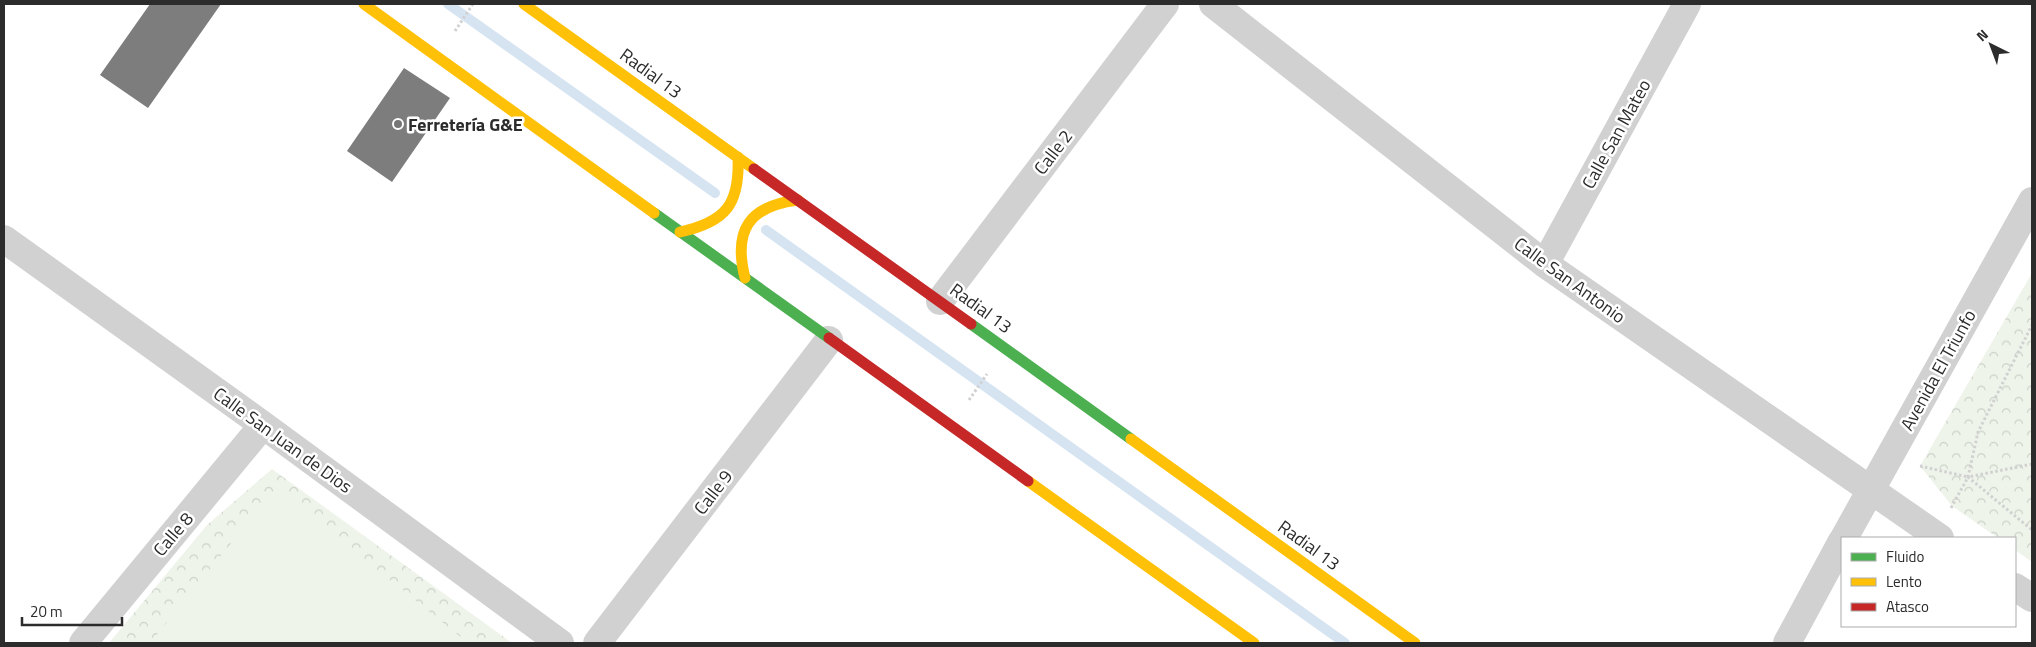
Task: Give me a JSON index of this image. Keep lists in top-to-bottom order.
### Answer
{
  "streets": {
    "main road": ["Radial 13"],
    "street": [
      "Calle San Mateo",
      "Calle 2",
      "Calle San Antonio",
      "Avenida El Triunfo",
      "Calle San Juan de Dios",
      "Calle 9",
      "Calle 8"
    ]
  },
  "crossings": [
    ["Radial 13", "Calle 2"],
    ["Calle San Mateo", "Calle San Antonio"],
    ["Calle San Antonio", "Avenida El Triunfo"],
    ["Calle San Juan de Dios", "Calle 8"]
  ],
  "places": ["Ferretería G&E"],
  "legend": ["Fluido", "Lento", "Atasco"],
  "scale_bar": "20 m",
  "north": "top left"
}
